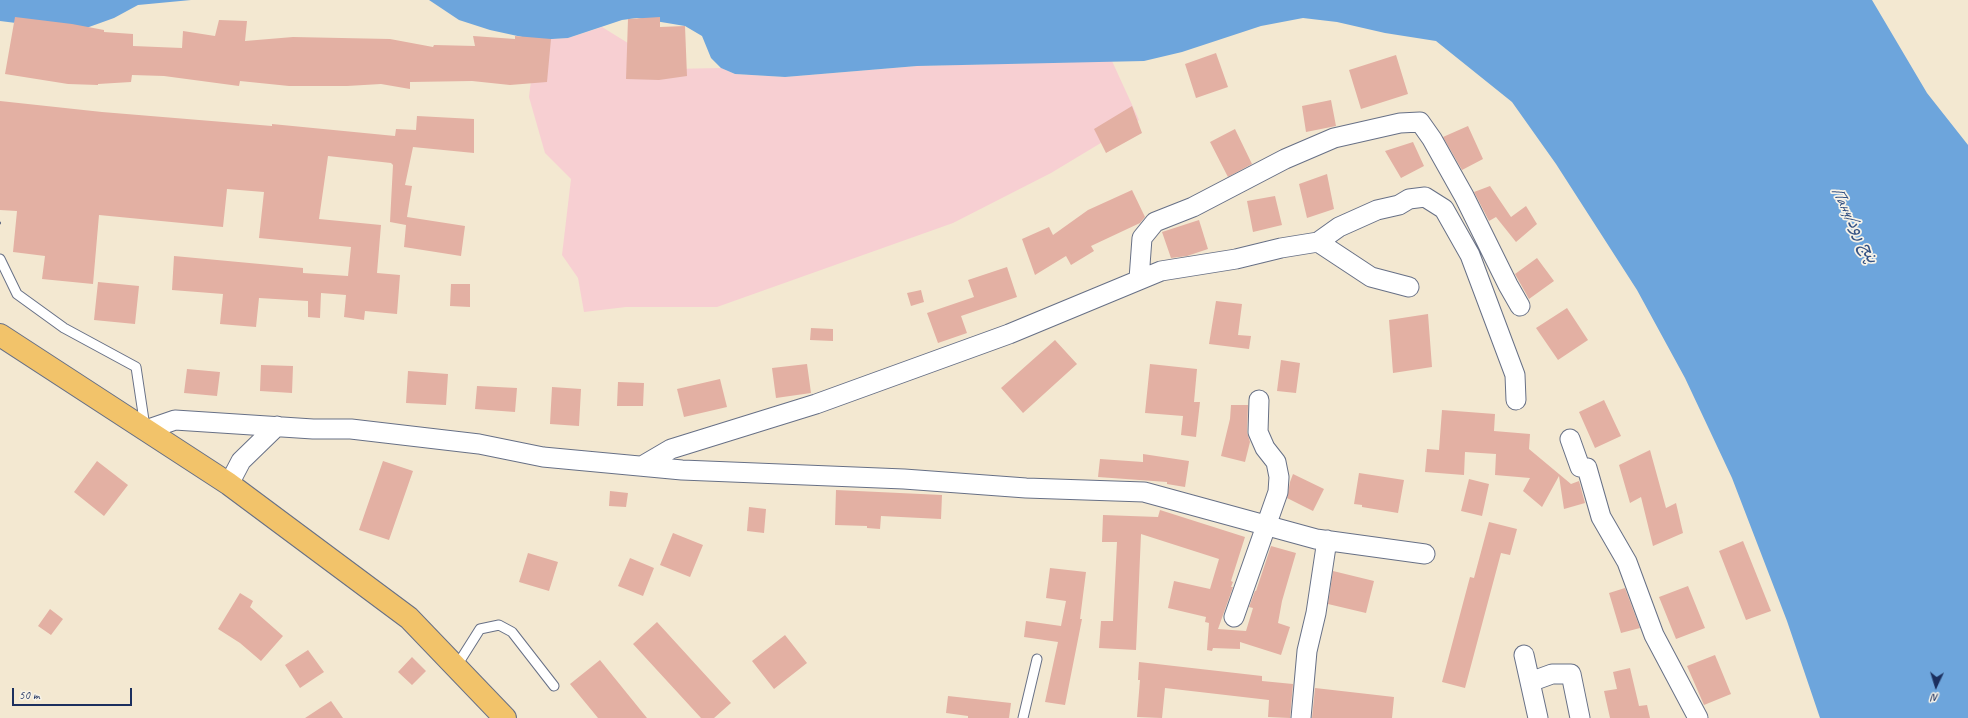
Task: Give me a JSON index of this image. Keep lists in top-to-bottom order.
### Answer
{
  "water": ["Панҷ/پنج رود"],
  "scale_bar": "50 m",
  "north": "bottom"
}
